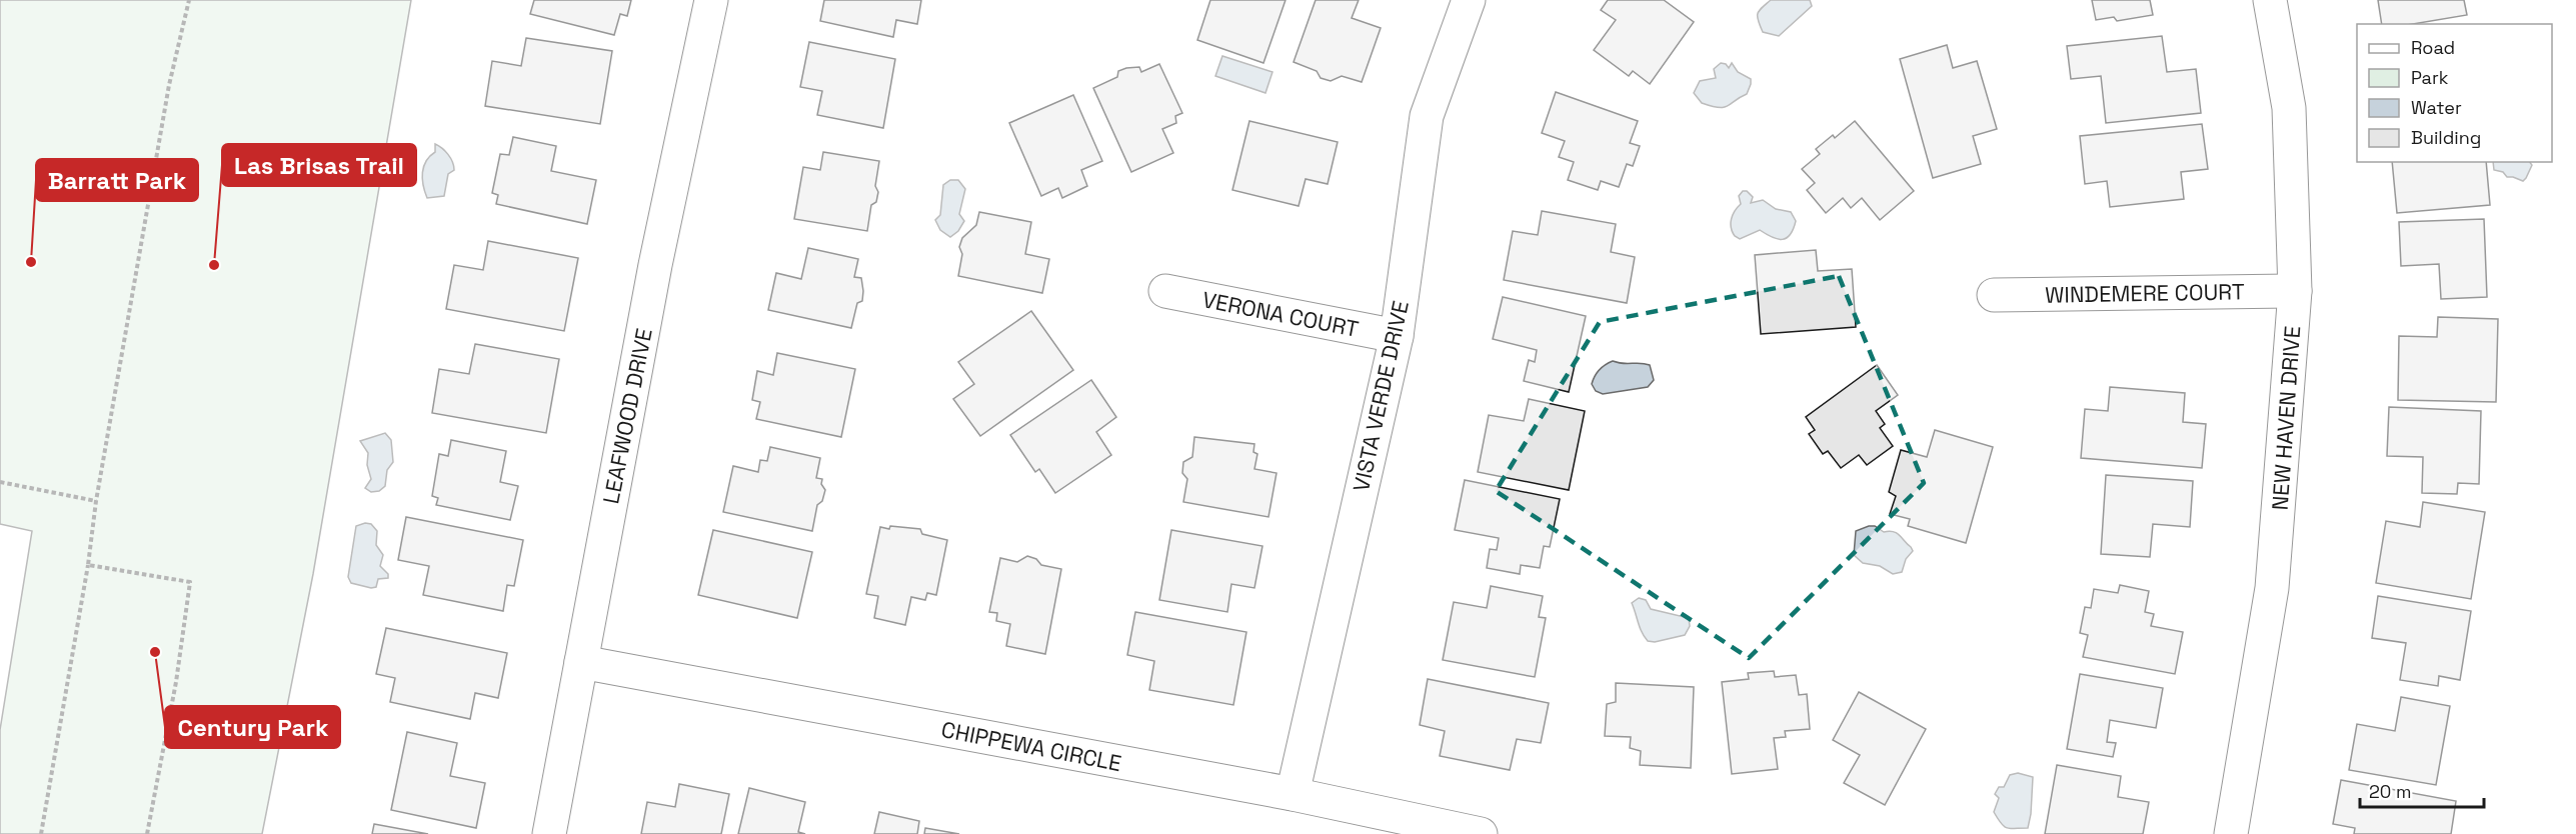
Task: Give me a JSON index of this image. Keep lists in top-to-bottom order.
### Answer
{
  "streets": {
    "street": [
      "WINDEMERE COURT",
      "VERONA COURT",
      "VISTA VERDE DRIVE",
      "LEAFWOOD DRIVE",
      "NEW HAVEN DRIVE",
      "CHIPPEWA CIRCLE"
    ]
  },
  "crossings": [
    ["WINDEMERE COURT", "NEW HAVEN DRIVE"],
    ["VERONA COURT", "VISTA VERDE DRIVE"],
    ["VISTA VERDE DRIVE", "CHIPPEWA CIRCLE"],
    ["LEAFWOOD DRIVE", "CHIPPEWA CIRCLE"]
  ],
  "places": ["Barratt Park", "Las Brisas Trail", "Century Park"],
  "legend": [
    "Road",
    "Park",
    "Water",
    "Building"
  ],
  "scale_bar": "20 m"
}
